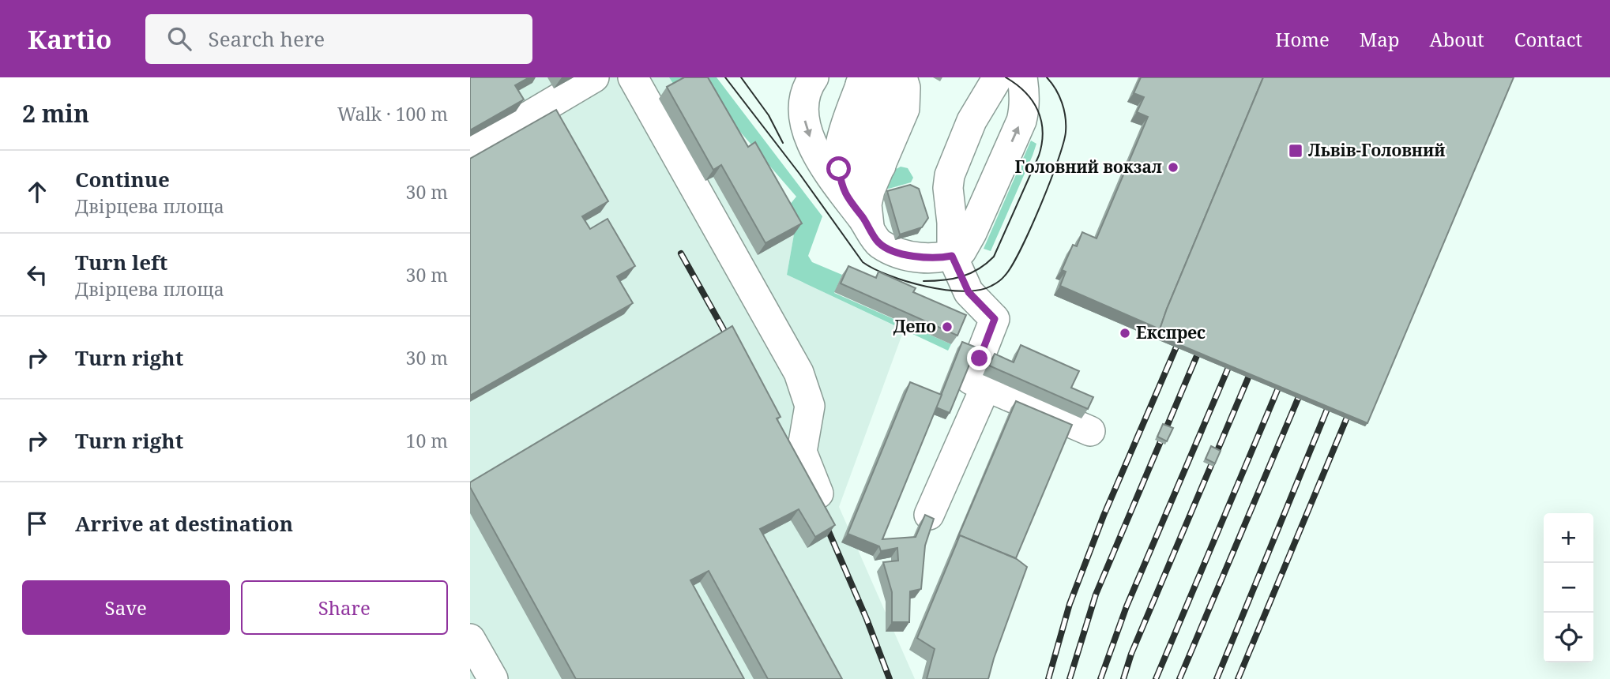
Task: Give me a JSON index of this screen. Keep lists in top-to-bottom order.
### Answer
{
  "places": {
    "transit": ["Львів-Головний"],
    "other": ["Головний вокзал", "Депо", "Експрес"]
  },
  "page": {
    "header": "Kartio",
    "search": "Search here",
    "nav": [
      "Home",
      "Map",
      "About",
      "Contact"
    ],
    "heading": ["2 min", "Walk · 100 m"],
    "list": [
      ["Continue", "Двірцева площа", "30 m"],
      ["Turn left", "Двірцева площа", "30 m"],
      ["Turn right", "30 m"],
      ["Turn right", "10 m"],
      "Arrive at destination"
    ],
    "map_buttons": ["+", "−"],
    "buttons": ["Save", "Share"]
  }
}
